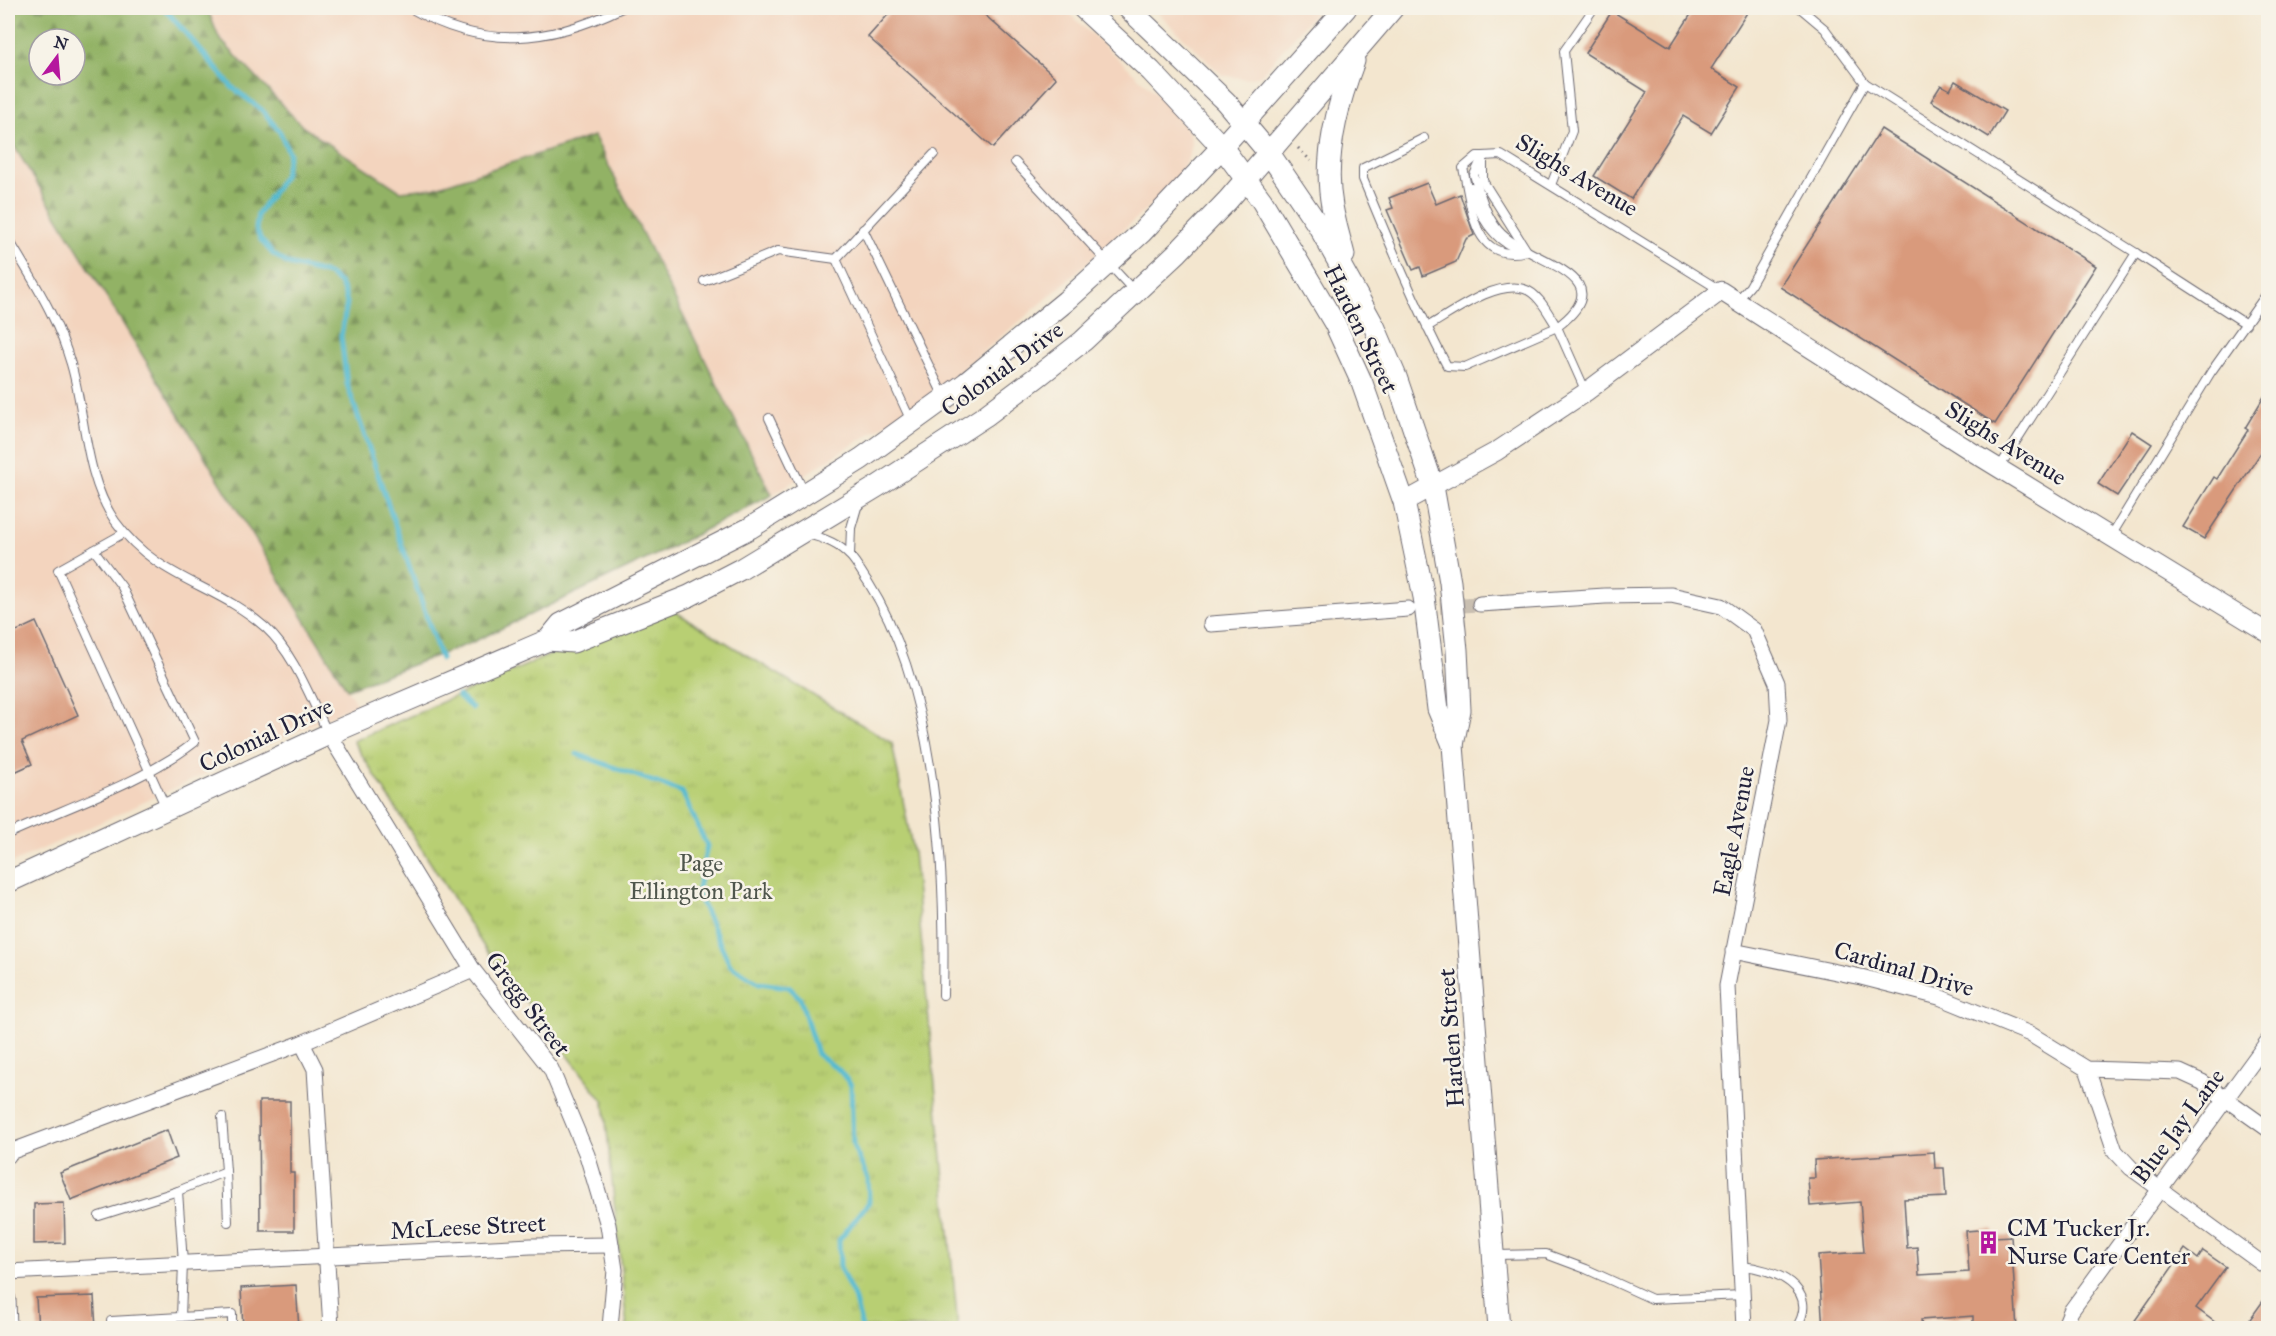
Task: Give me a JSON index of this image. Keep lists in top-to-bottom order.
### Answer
{
  "streets": {
    "main road": ["Harden Street", "Colonial Drive"],
    "street": [
      "Slighs Avenue",
      "Eagle Avenue",
      "Cardinal Drive",
      "Gregg Street",
      "Blue Jay Lane",
      "McLeese Street"
    ]
  },
  "crossings": [
    ["Harden Street", "Colonial Drive"],
    ["Colonial Drive", "Gregg Street"],
    ["Eagle Avenue", "Cardinal Drive"],
    ["Cardinal Drive", "Blue Jay Lane"],
    ["Gregg Street", "McLeese Street"]
  ],
  "parks": ["Page Ellington Park"],
  "places": {
    "building": ["CM Tucker Jr. Nurse Care Center"]
  },
  "north": "top"
}
